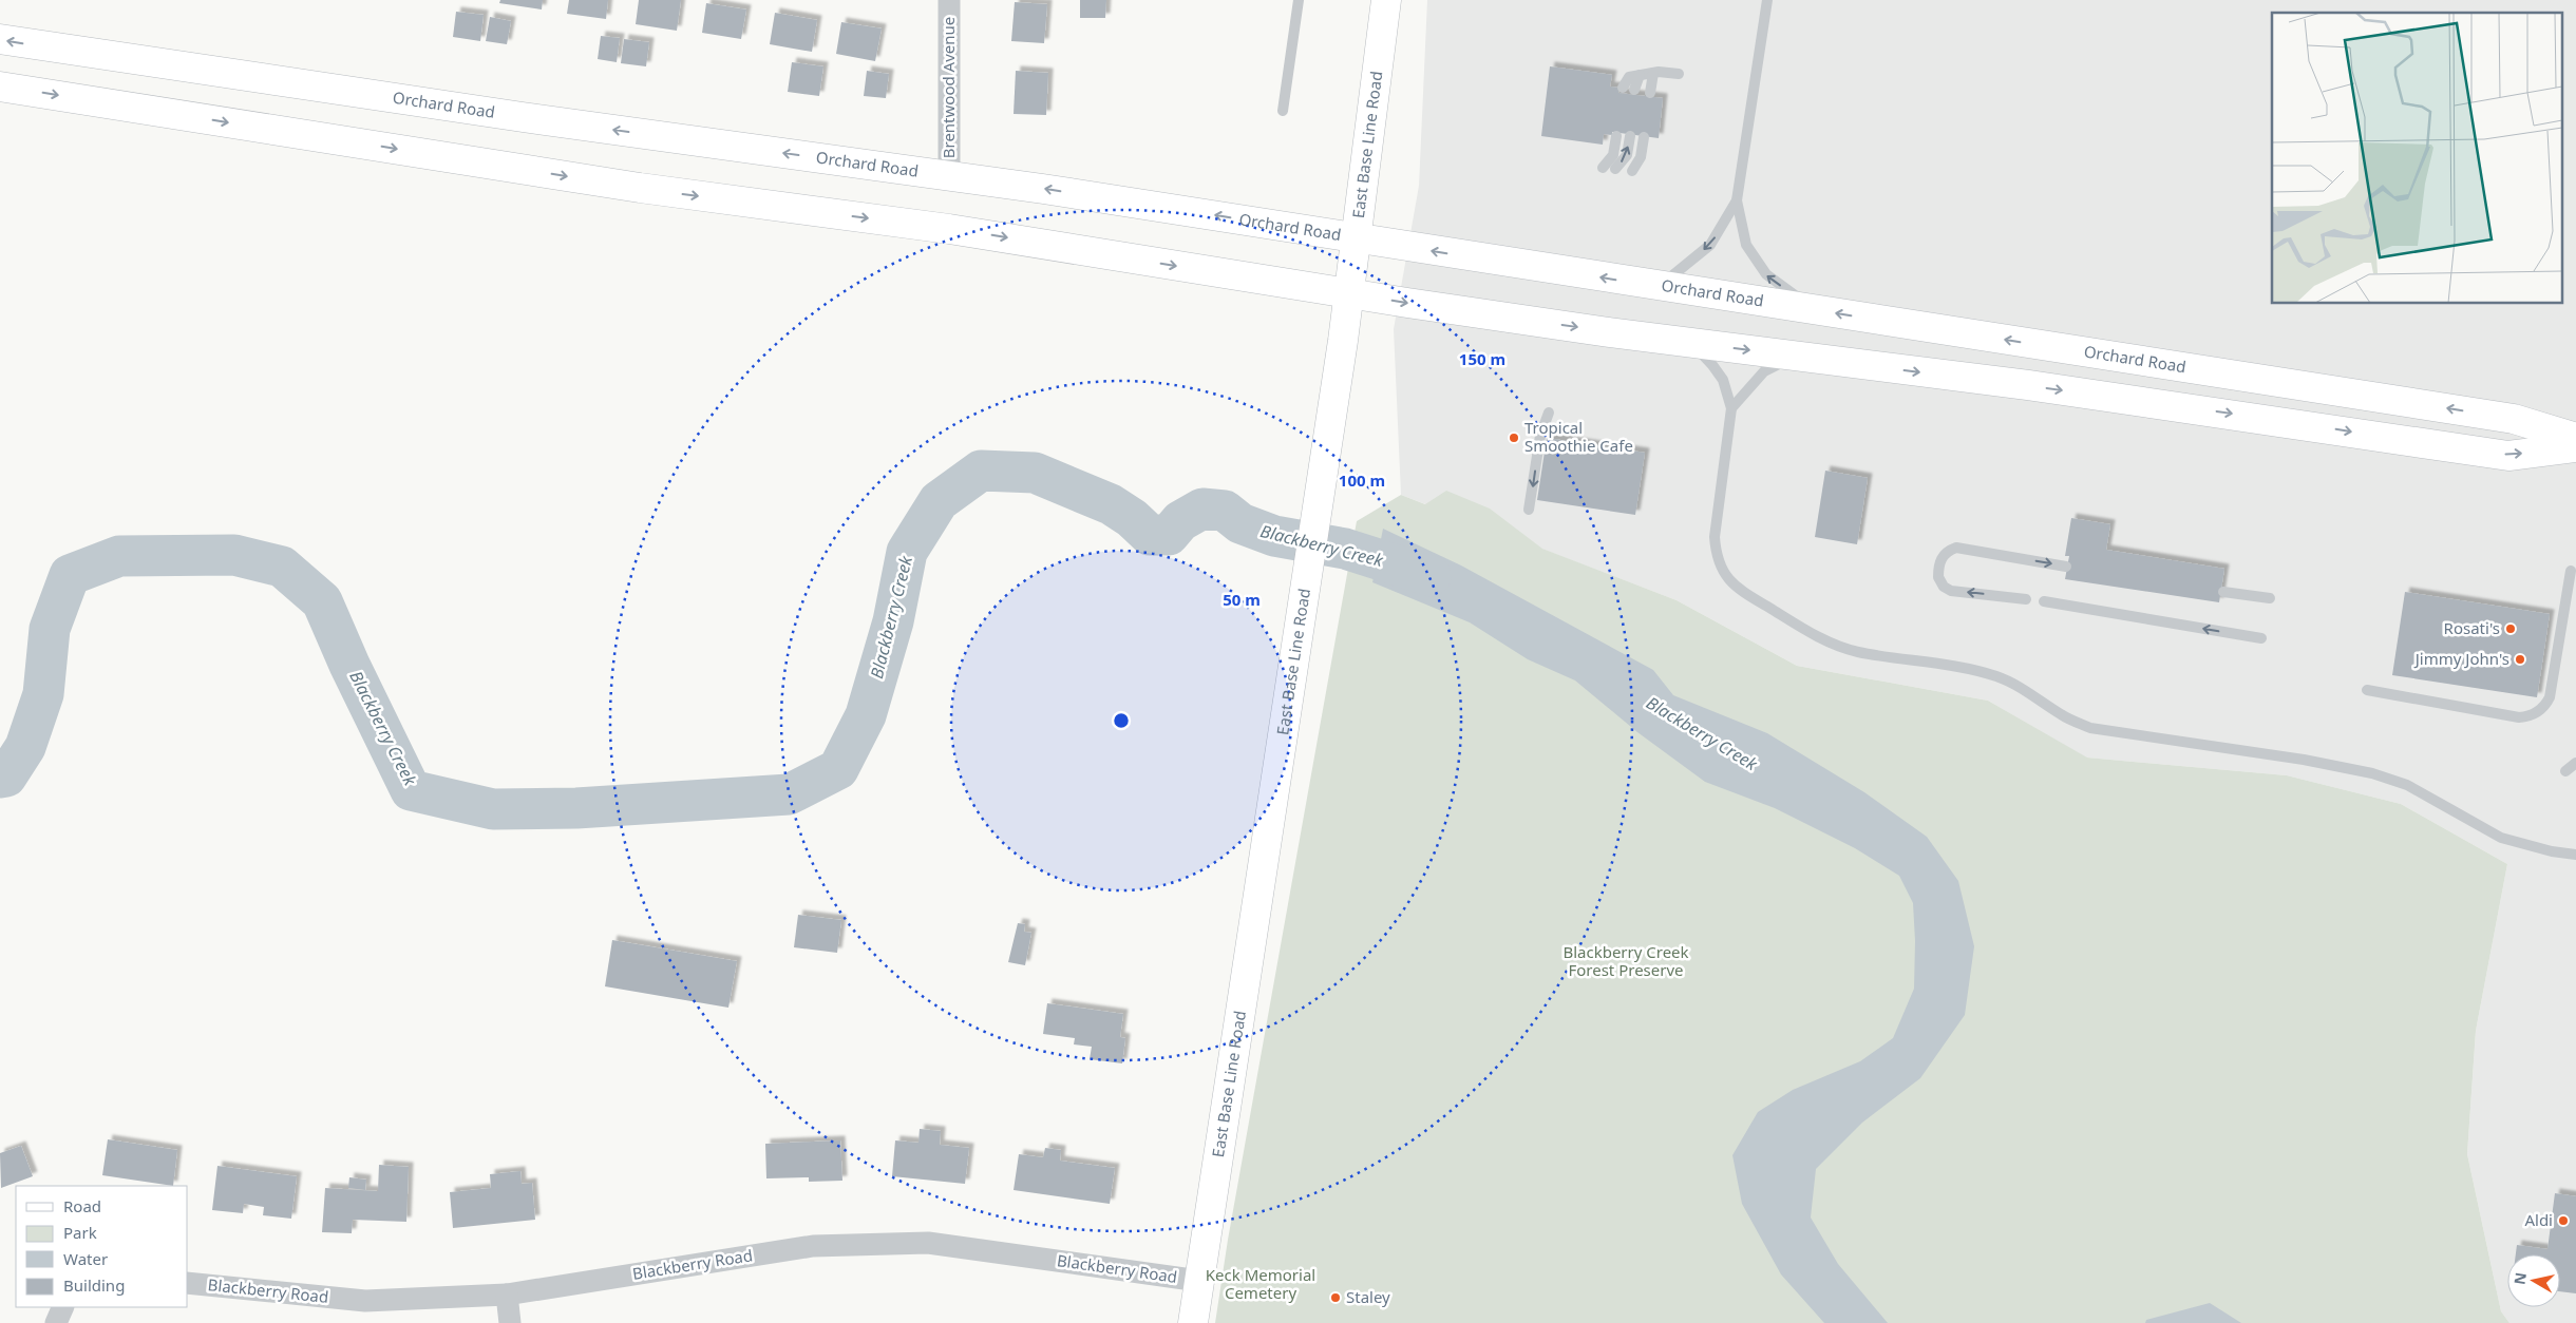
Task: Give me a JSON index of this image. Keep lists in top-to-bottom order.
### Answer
{
  "streets": {
    "main road": ["Orchard Road", "East Base Line Road"],
    "street": ["Brentwood Avenue", "Blackberry Road"]
  },
  "crossings": [
    ["Brentwood Avenue", "Orchard Road"],
    ["Orchard Road", "East Base Line Road"],
    ["East Base Line Road", "Blackberry Road"]
  ],
  "water": ["Blackberry Creek"],
  "parks": ["Blackberry Creek Forest Preserve", "Keck Memorial Cemetery"],
  "places": [
    "Tropical Smoothie Cafe",
    "Rosati's",
    "Jimmy John's",
    "Aldi",
    "Staley"
  ],
  "legend": [
    "Road",
    "Park",
    "Water",
    "Building"
  ],
  "north": "left",
  "rings": ["150 m", "100 m", "50 m"]
}
